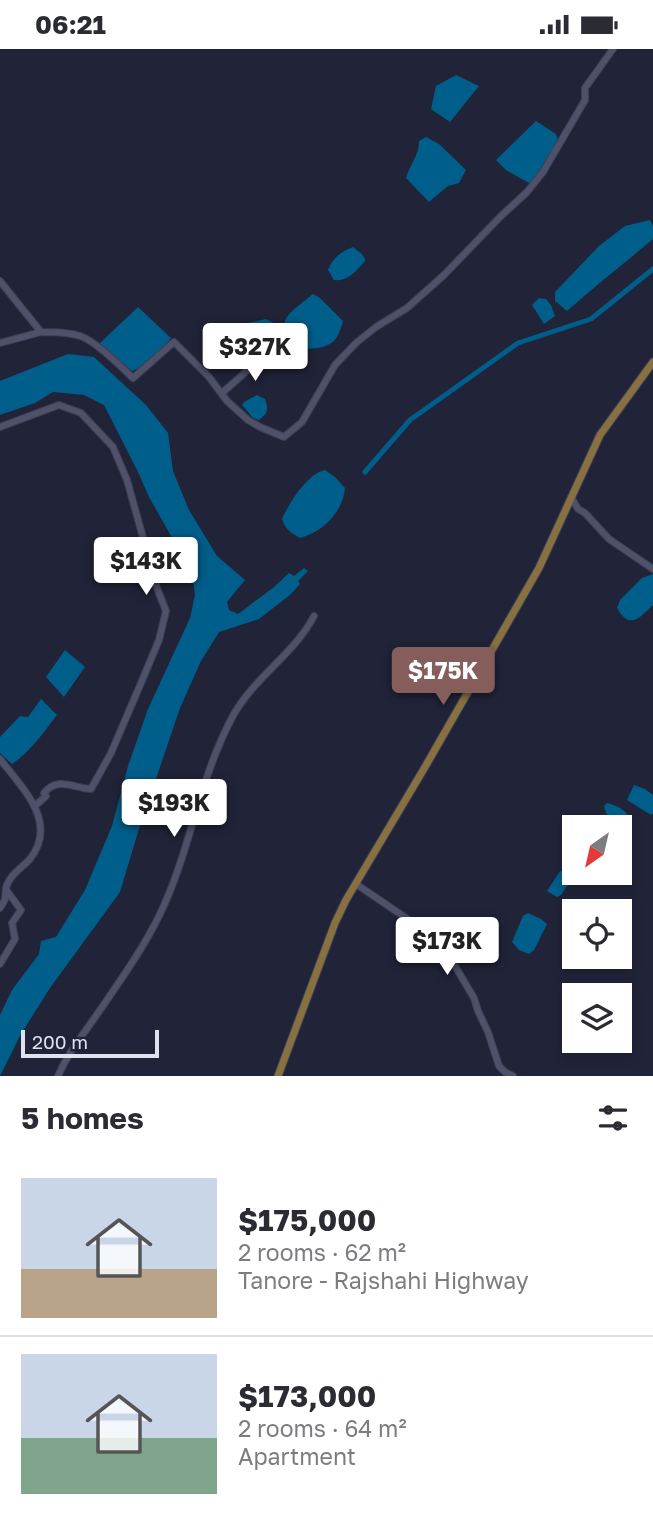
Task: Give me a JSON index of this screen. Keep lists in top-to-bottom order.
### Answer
{
  "scale_bar": "200 m",
  "north": "bottom left",
  "page": {
    "status": "06:21",
    "price": [
      "$327K",
      "$143K",
      "$175K",
      "$193K",
      "$173K"
    ],
    "scale": "200 m",
    "heading": "5 homes",
    "list": [
      {
        "name": "$175,000",
        "note": "2 rooms · 62 m² · Tanore - Rajshahi Highway"
      },
      {
        "name": "$173,000",
        "note": "2 rooms · 64 m² · Apartment"
      }
    ]
  }
}
